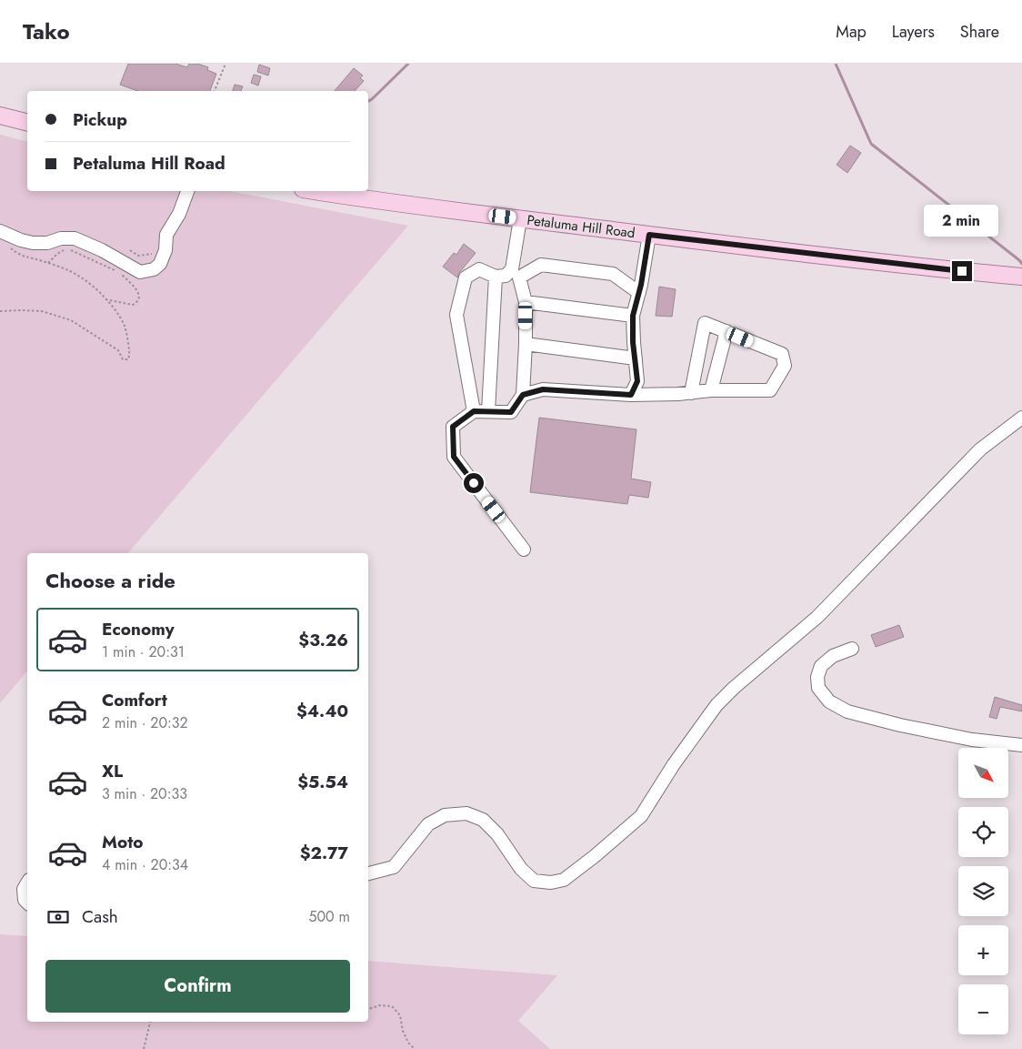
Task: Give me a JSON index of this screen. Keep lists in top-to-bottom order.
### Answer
{
  "streets": {
    "main road": ["Petaluma Hill Road"]
  },
  "north": "bottom right",
  "page": {
    "header": "Tako",
    "nav": ["Map", "Layers", "Share"],
    "banner": ["Pickup", "Petaluma Hill Road"],
    "bubble": "2 min",
    "heading": "Choose a ride",
    "list": [
      {
        "name": "Economy",
        "note": "1 min · 20:31",
        "value": "$3.26"
      },
      {
        "name": "Comfort",
        "note": "2 min · 20:32",
        "value": "$4.40"
      },
      {
        "name": "XL",
        "note": "3 min · 20:33",
        "value": "$5.54"
      },
      {
        "name": "Moto",
        "note": "4 min · 20:34",
        "value": "$2.77"
      }
    ],
    "map_buttons": ["+", "−"],
    "pay": ["Cash", "500 m"],
    "buttons": "Confirm"
  }
}
